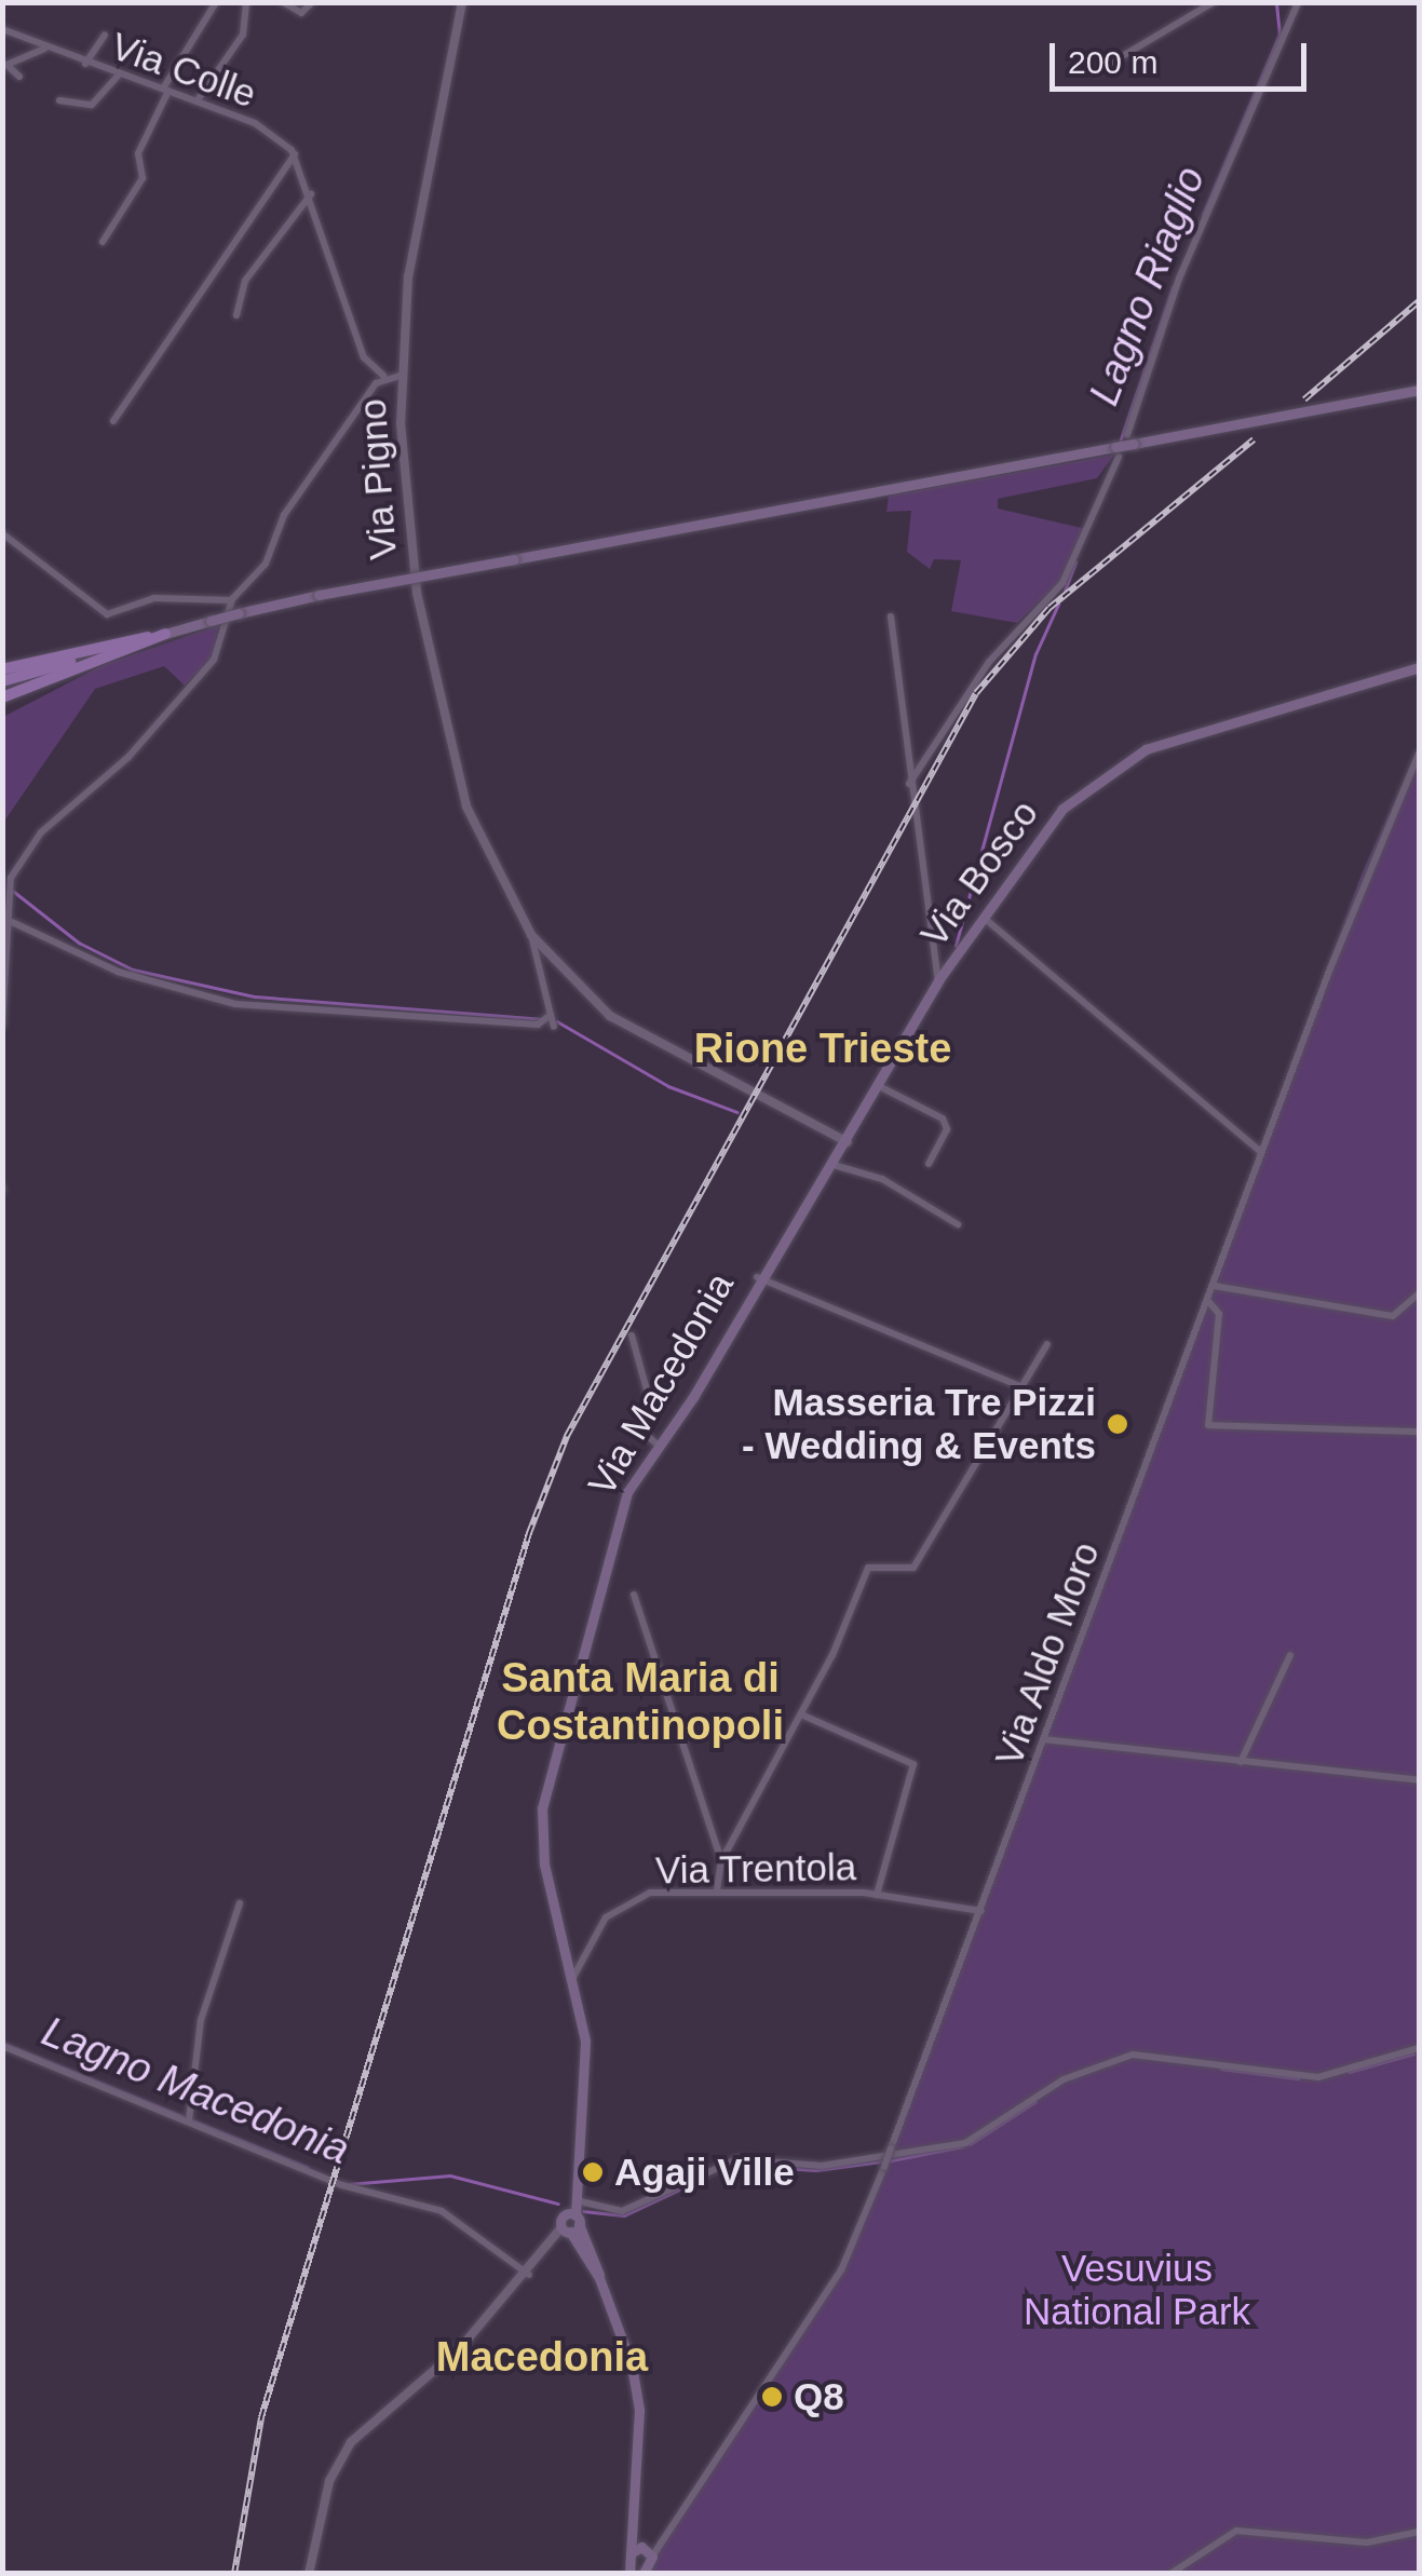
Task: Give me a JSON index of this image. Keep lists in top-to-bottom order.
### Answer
{
  "streets": {
    "main road": ["Via Bosco", "Via Macedonia"],
    "street": [
      "Via Colle",
      "Via Pigno",
      "Via Aldo Moro",
      "Via Trentola"
    ]
  },
  "crossings": [
    ["Via Pigno", "Via Bosco"],
    ["Via Pigno", "Via Macedonia"],
    ["Via Bosco", "Via Macedonia"],
    ["Via Macedonia", "Via Trentola"],
    ["Via Aldo Moro", "Via Trentola"]
  ],
  "districts": ["Rione Trieste", "Santa Maria di Costantinopoli", "Macedonia"],
  "water": ["Lagno Riaglio", "Lagno Macedonia"],
  "parks": ["Vesuvius National Park"],
  "places": ["Masseria Tre Pizzi - Wedding & Events", "Agaji Ville", "Q8"],
  "scale_bar": "200 m"
}
